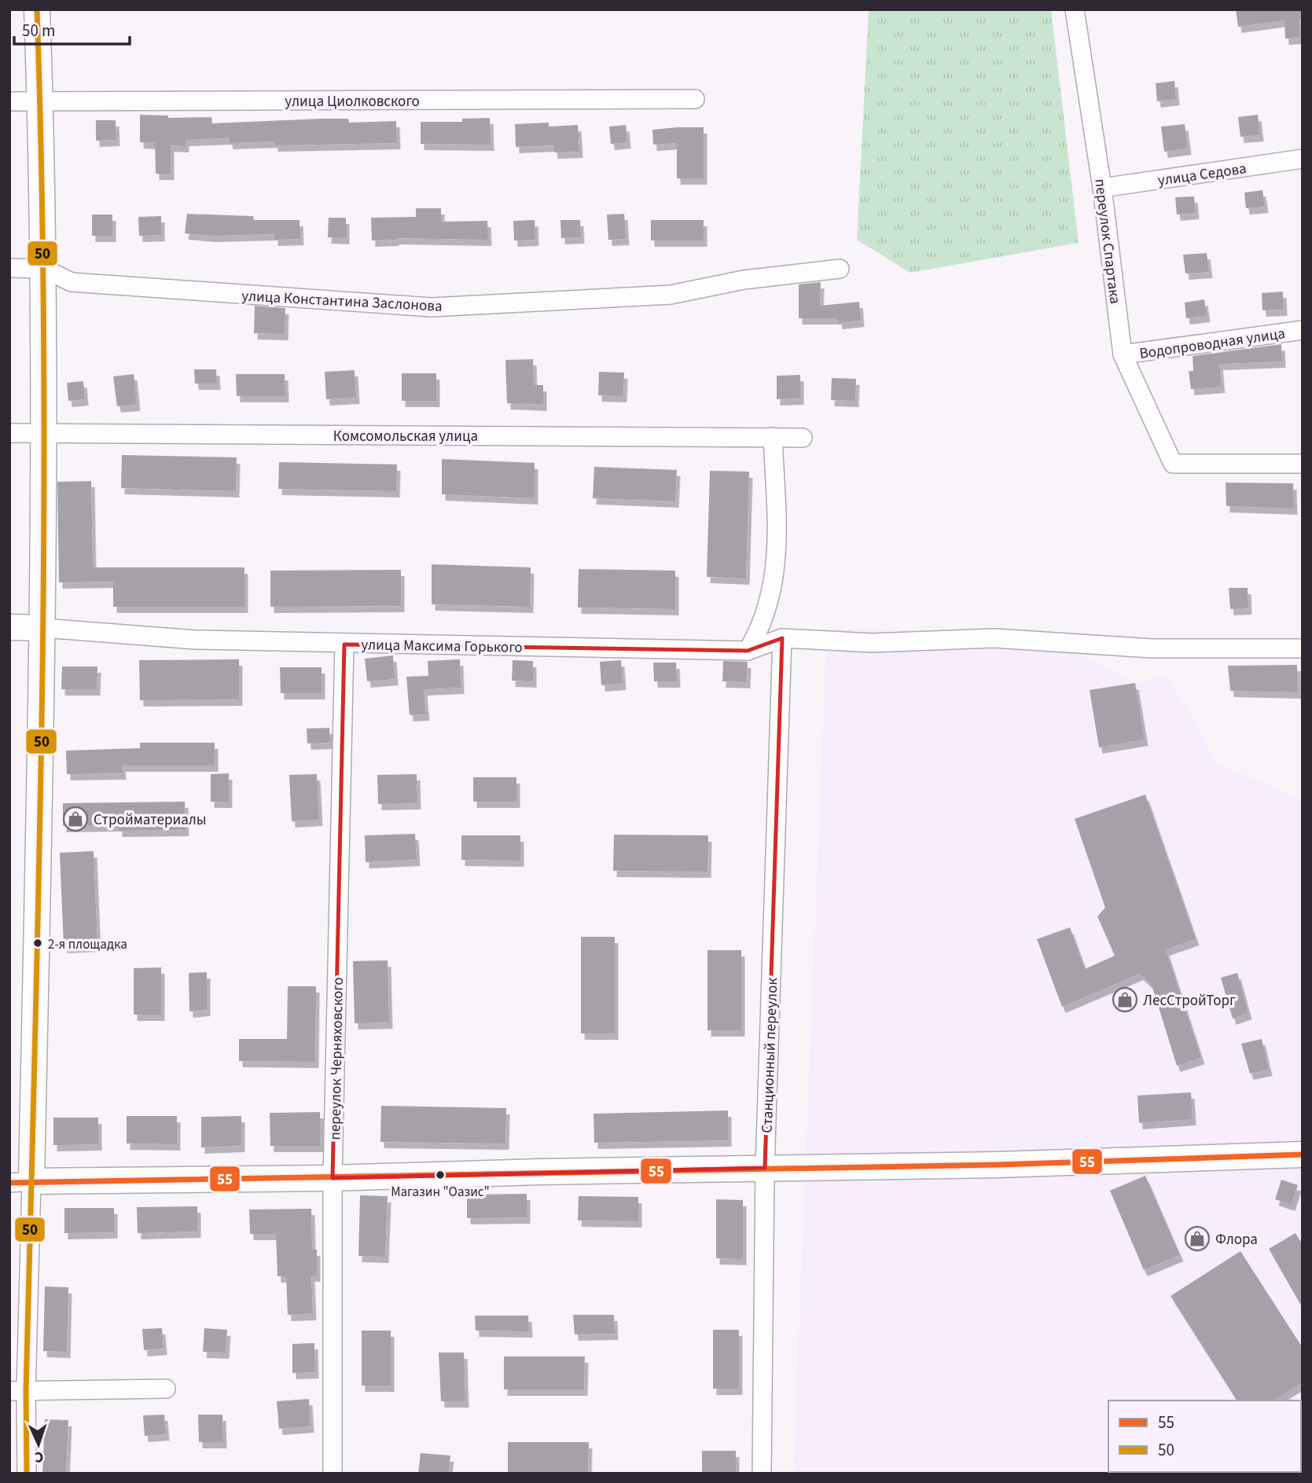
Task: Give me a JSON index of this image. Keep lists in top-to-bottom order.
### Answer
{
  "streets": {
    "street": [
      "улица Циолковского",
      "улица Седова",
      "переулок Спартака",
      "улица Константина Заслонова",
      "Водопроводная улица",
      "Комсомольская улица",
      "улица Максима Горького",
      "Станционный переулок",
      "переулок Черняховского"
    ]
  },
  "crossings": [
    ["улица Седова", "переулок Спартака"],
    ["переулок Спартака", "Водопроводная улица"],
    ["улица Максима Горького", "Станционный переулок"],
    ["улица Максима Горького", "переулок Черняховского"]
  ],
  "places": {
    "shop": ["Стройматериалы", "ЛесСтройТорг", "Флора"],
    "other": ["2-я площадка", "Магазин \"Оазис\""]
  },
  "lines": ["transit line 50", "transit line 55"],
  "legend": ["55", "50"],
  "scale_bar": "50 m",
  "north": "bottom"
}
